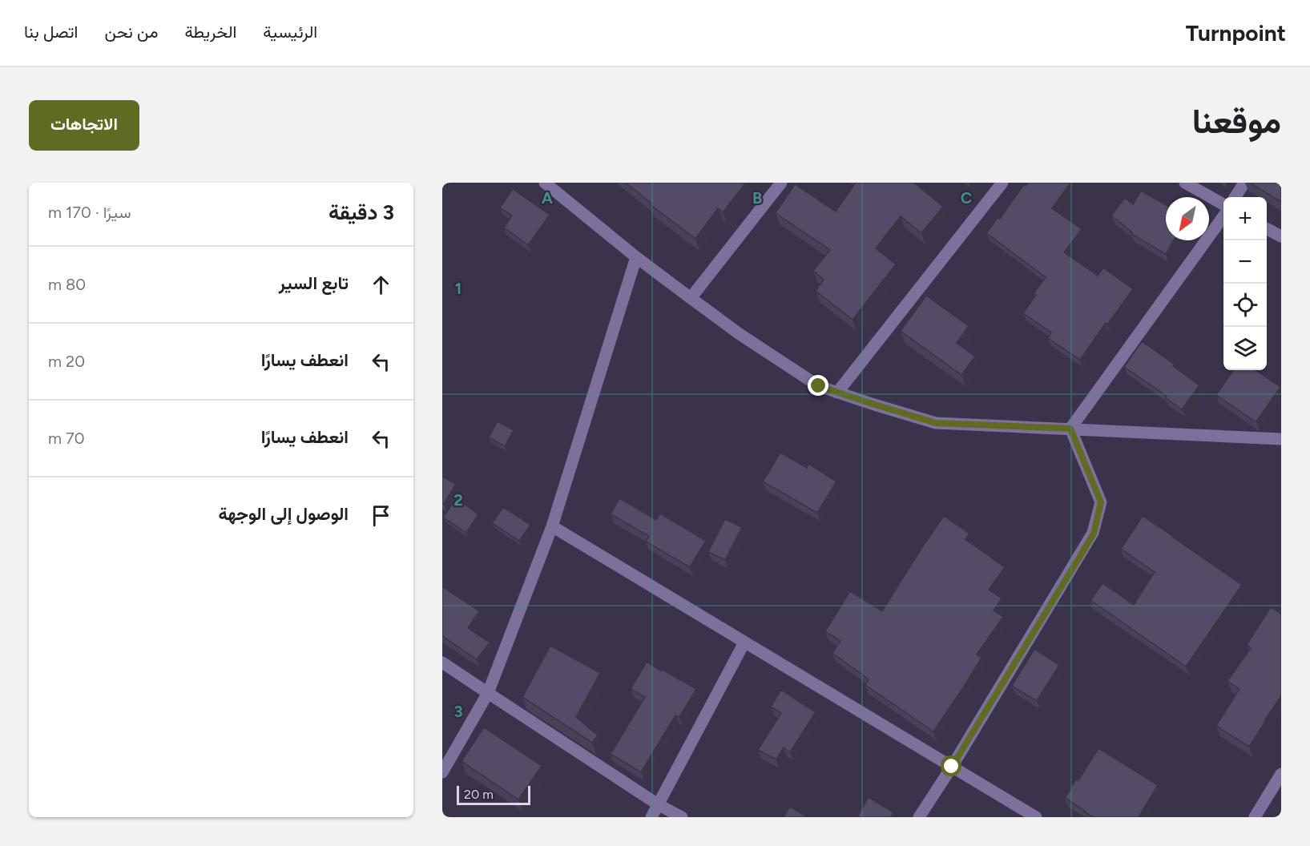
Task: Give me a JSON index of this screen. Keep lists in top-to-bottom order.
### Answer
{
  "scale_bar": "20 m",
  "north": "bottom left",
  "page": {
    "header": "Turnpoint",
    "nav": [
      "الرئيسية",
      "الخريطة",
      "من نحن",
      "اتصل بنا"
    ],
    "title": "موقعنا",
    "buttons": "الاتجاهات",
    "heading": ["3 دقيقة", "سيرًا · 170 m"],
    "map_buttons": ["+", "−"],
    "list": [
      ["تابع السير", "80 m"],
      ["انعطف يسارًا", "20 m"],
      ["انعطف يسارًا", "70 m"],
      "الوصول إلى الوجهة"
    ],
    "scale": "20 m"
  },
  "grid": {
    "columns": ["A", "B", "C"],
    "rows": ["1", "2", "3"]
  }
}
